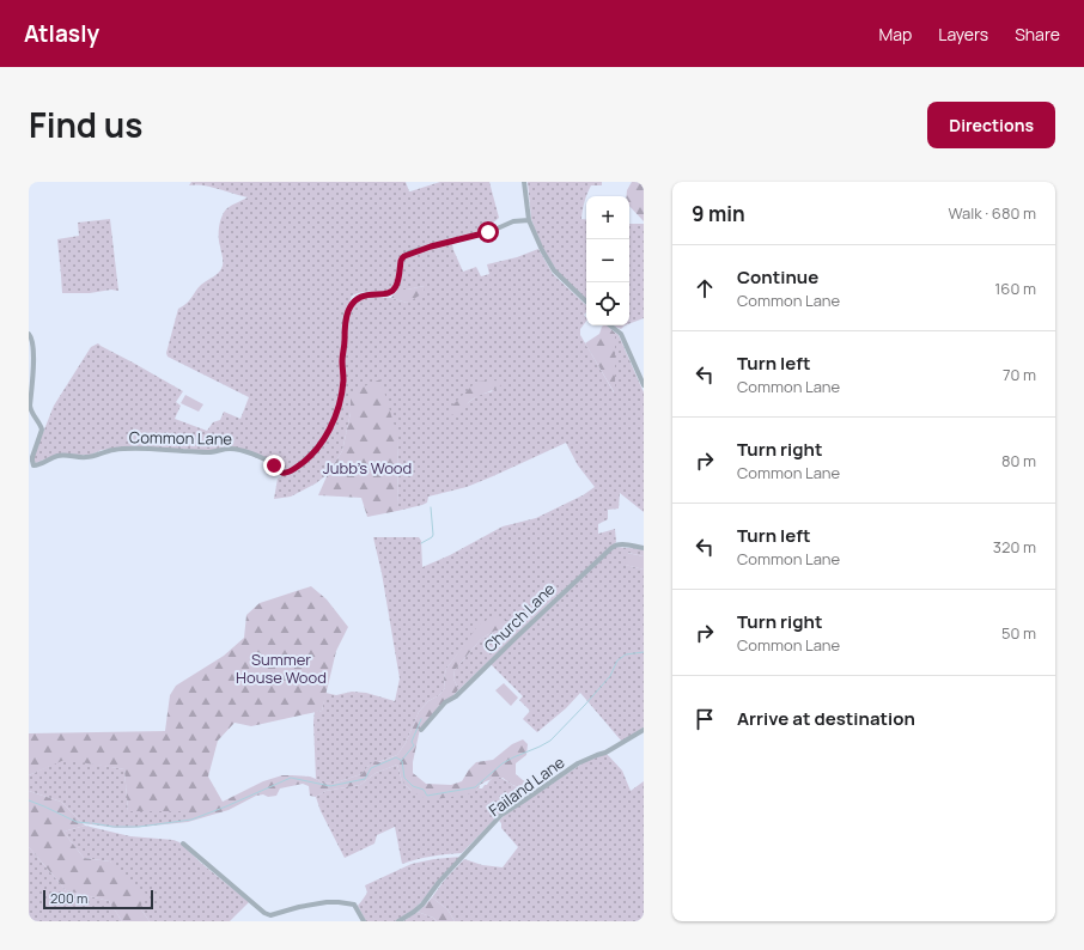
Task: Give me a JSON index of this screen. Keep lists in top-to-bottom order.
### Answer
{
  "streets": {
    "street": ["Common Lane", "Church Lane", "Failand Lane"]
  },
  "parks": ["Jubb's Wood", "Summer House Wood"],
  "scale_bar": "200 m",
  "page": {
    "header": "Atlasly",
    "nav": ["Map", "Layers", "Share"],
    "title": "Find us",
    "buttons": "Directions",
    "heading": ["9 min", "Walk · 680 m"],
    "map_buttons": ["+", "−"],
    "list": [
      ["Continue", "Common Lane", "160 m"],
      ["Turn left", "Common Lane", "70 m"],
      ["Turn right", "Common Lane", "80 m"],
      ["Turn left", "Common Lane", "320 m"],
      ["Turn right", "Common Lane", "50 m"],
      "Arrive at destination"
    ],
    "scale": "200 m"
  }
}
